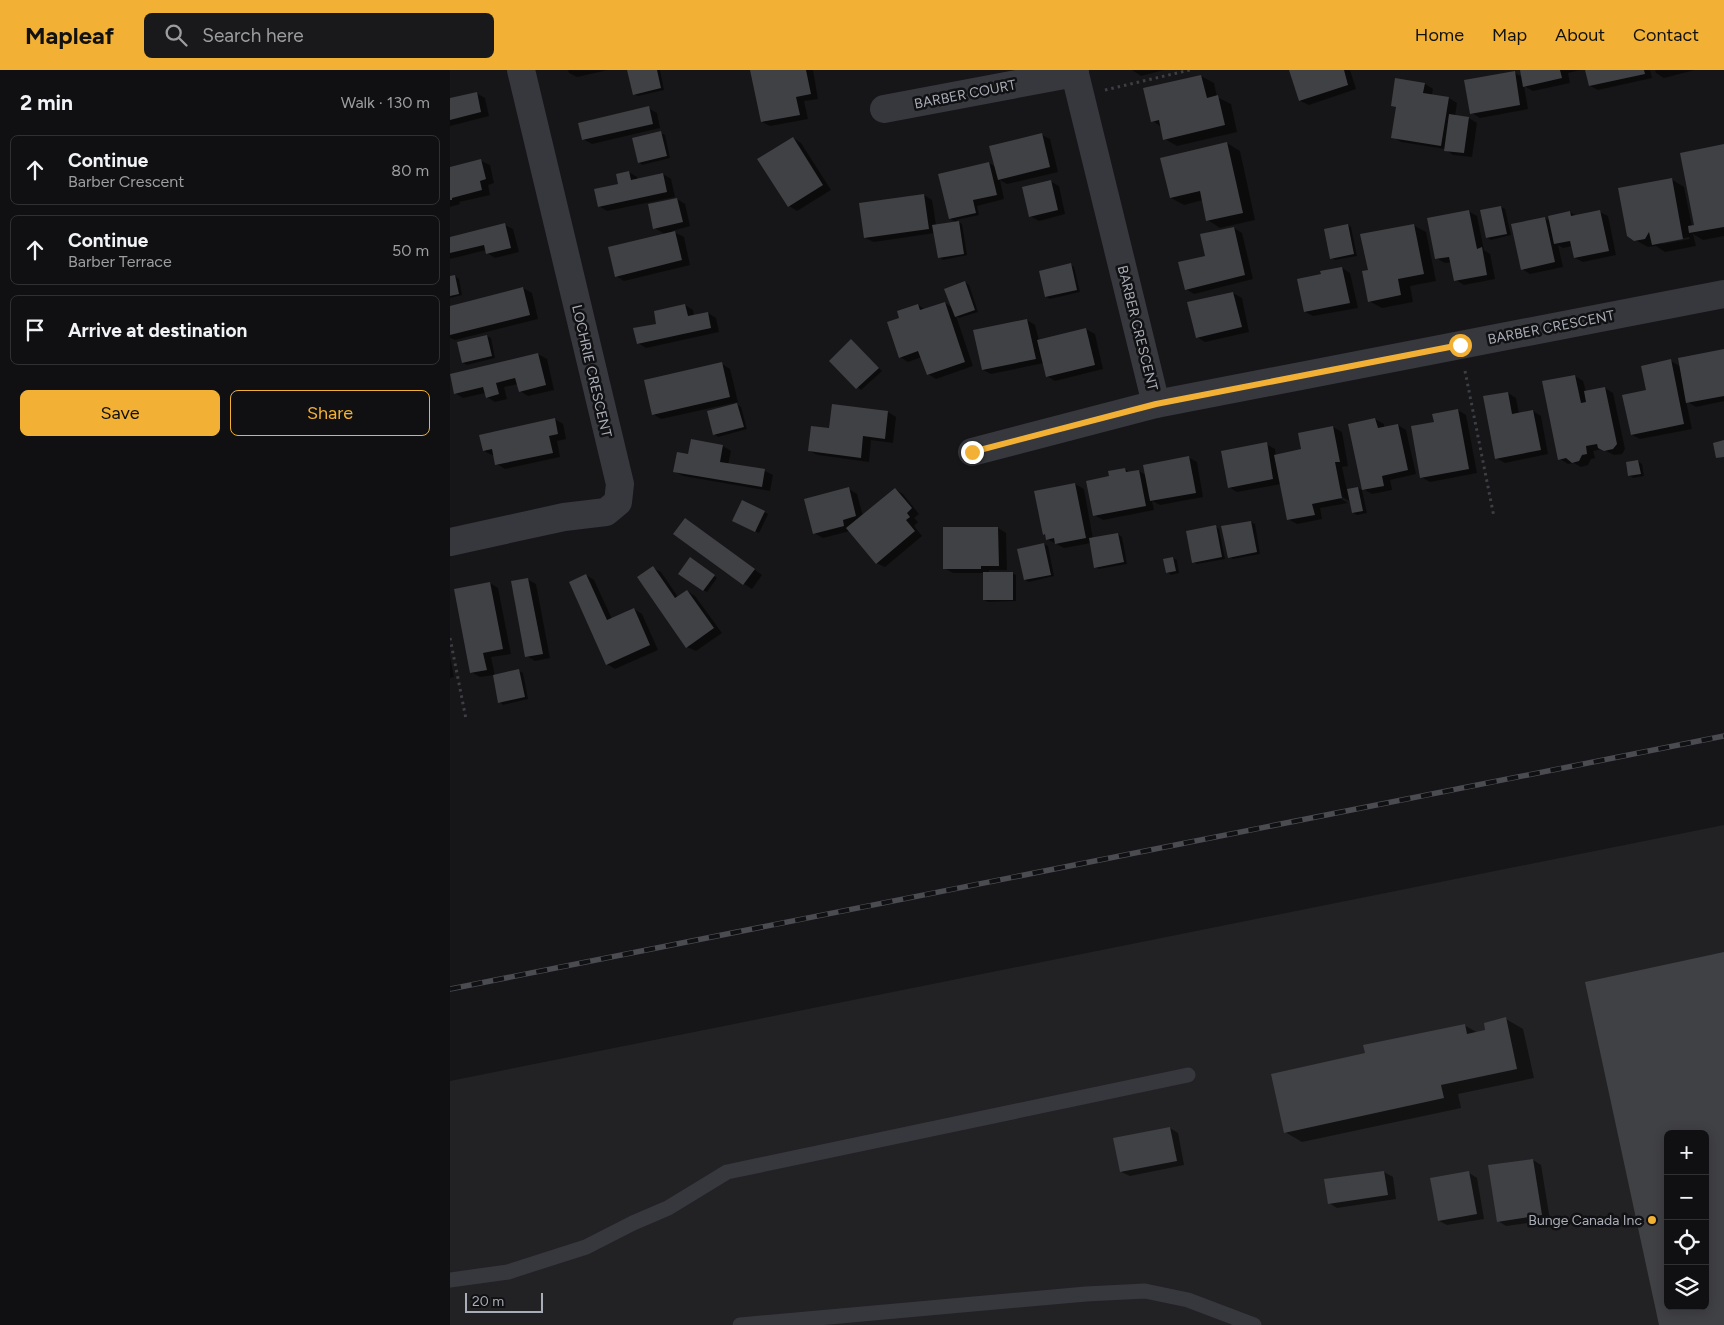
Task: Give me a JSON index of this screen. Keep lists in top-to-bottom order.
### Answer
{
  "streets": {
    "street": ["BARBER COURT", "BARBER CRESCENT", "LOCHRIE CRESCENT"]
  },
  "crossings": [
    ["BARBER COURT", "BARBER CRESCENT"]
  ],
  "places": ["Bunge Canada Inc"],
  "scale_bar": "20 m",
  "page": {
    "header": "Mapleaf",
    "search": "Search here",
    "nav": [
      "Home",
      "Map",
      "About",
      "Contact"
    ],
    "heading": ["2 min", "Walk · 130 m"],
    "list": [
      ["Continue", "Barber Crescent", "80 m"],
      ["Continue", "Barber Terrace", "50 m"],
      "Arrive at destination"
    ],
    "buttons": ["Save", "Share"],
    "map_buttons": ["+", "−"],
    "scale": "20 m"
  }
}
